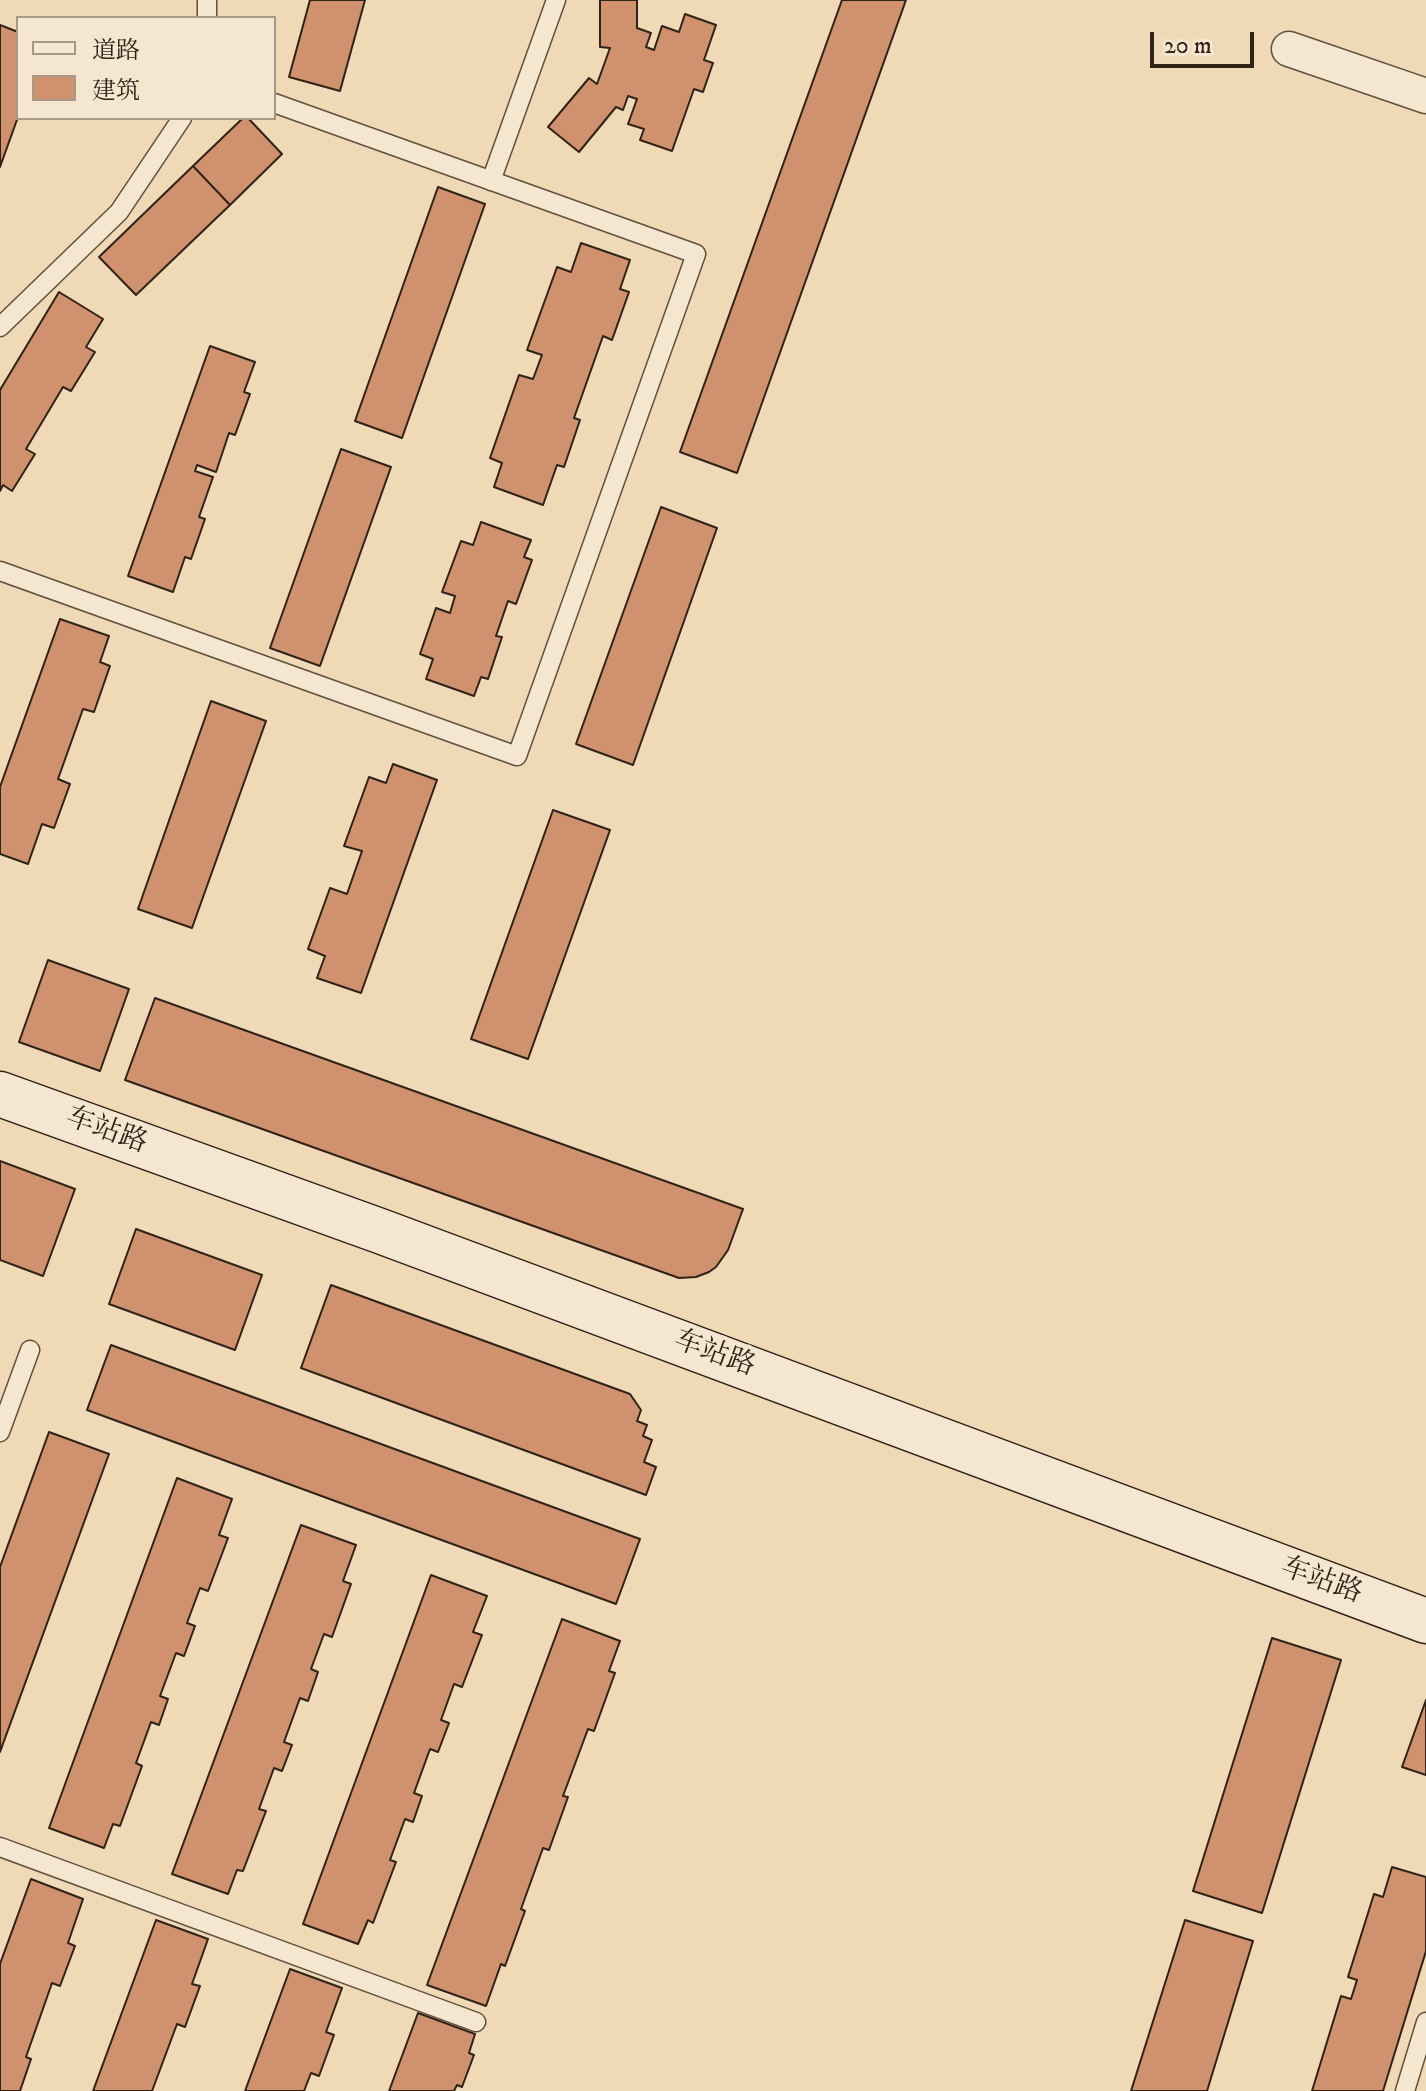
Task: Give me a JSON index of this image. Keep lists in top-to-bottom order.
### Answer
{
  "streets": {
    "street": ["车站路"]
  },
  "legend": ["道路", "建筑"],
  "scale_bar": "20 m"
}
